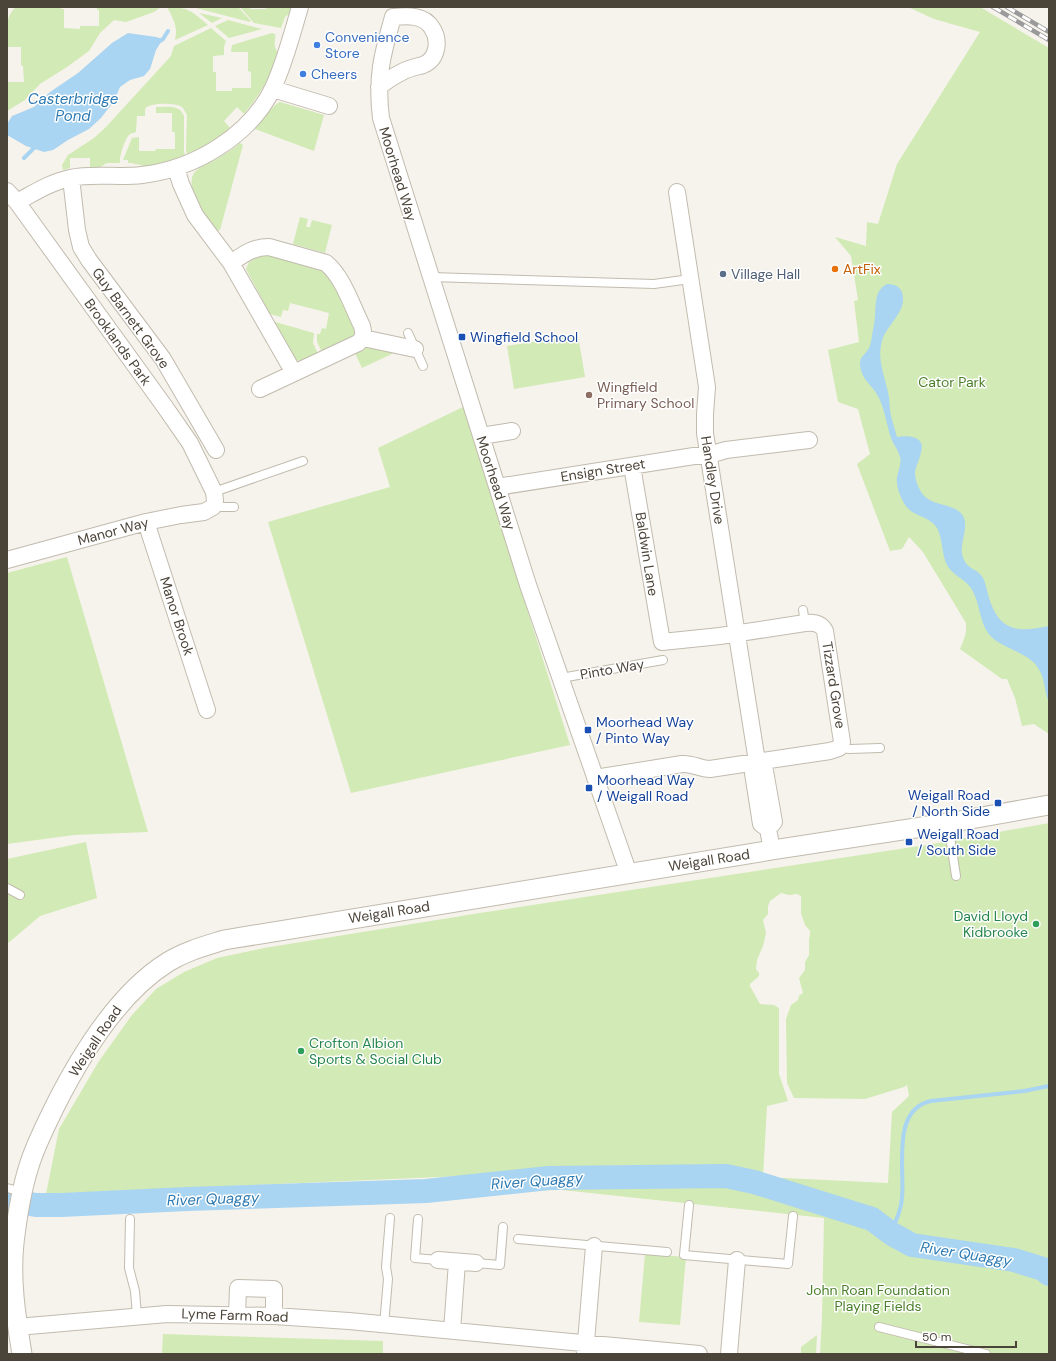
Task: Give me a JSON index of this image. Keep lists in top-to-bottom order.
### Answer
{
  "streets": {
    "street": [
      "Moorhead Way",
      "Guy Barnett Grove",
      "Brooklands Park",
      "Ensign Street",
      "Handley Drive",
      "Manor Way",
      "Baldwin Lane",
      "Manor Brook",
      "Tizzard Grove",
      "Weigall Road",
      "Lyme Farm Road"
    ],
    "lane": ["Pinto Way"]
  },
  "crossings": [
    ["Moorhead Way", "Ensign Street"],
    ["Moorhead Way", "Pinto Way"],
    ["Moorhead Way", "Tizzard Grove"],
    ["Moorhead Way", "Weigall Road"],
    ["Brooklands Park", "Manor Way"],
    ["Ensign Street", "Handley Drive"],
    ["Ensign Street", "Baldwin Lane"],
    ["Handley Drive", "Tizzard Grove"],
    ["Handley Drive", "Weigall Road"],
    ["Manor Way", "Manor Brook"],
    ["Baldwin Lane", "Tizzard Grove"],
    ["Weigall Road", "Lyme Farm Road"]
  ],
  "water": ["Casterbridge Pond", "River Quaggy"],
  "parks": ["Cator Park", "John Roan Foundation Playing Fields"],
  "places": {
    "other": [
      "Convenience Store",
      "Cheers",
      "ArtFix",
      "Village Hall",
      "Wingfield Primary School",
      "David Lloyd Kidbrooke",
      "Crofton Albion Sports & Social Club"
    ],
    "transit": [
      "Wingfield School",
      "Moorhead Way / Pinto Way",
      "Moorhead Way / Weigall Road",
      "Weigall Road / North Side",
      "Weigall Road / South Side"
    ]
  },
  "scale_bar": "50 m"
}
